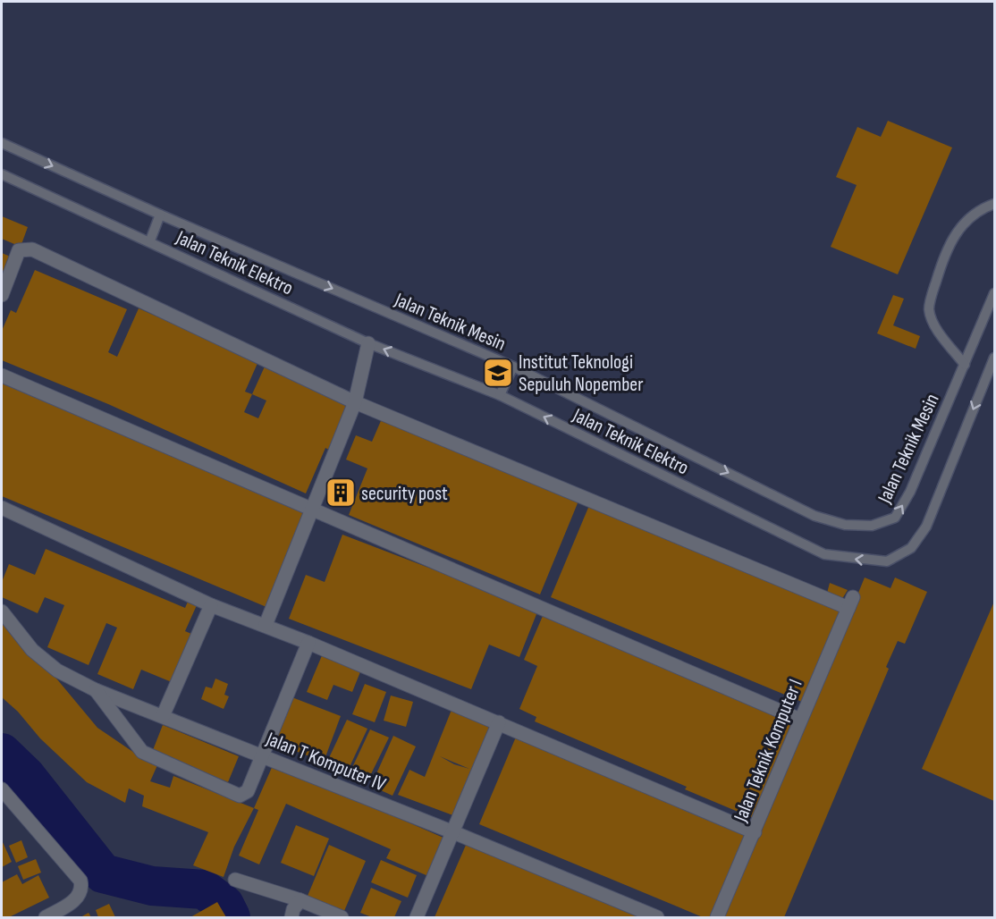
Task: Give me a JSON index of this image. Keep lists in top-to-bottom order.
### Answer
{
  "streets": {
    "street": ["Jalan Teknik Komputer I", "Jalan T Komputer IV"],
    "lane": ["Jalan Teknik Elektro", "Jalan Teknik Mesin"]
  },
  "one_way": ["Jalan Teknik Mesin"],
  "places": {
    "school or university": ["Institut Teknologi Sepuluh Nopember"],
    "building": ["security post"]
  }
}
